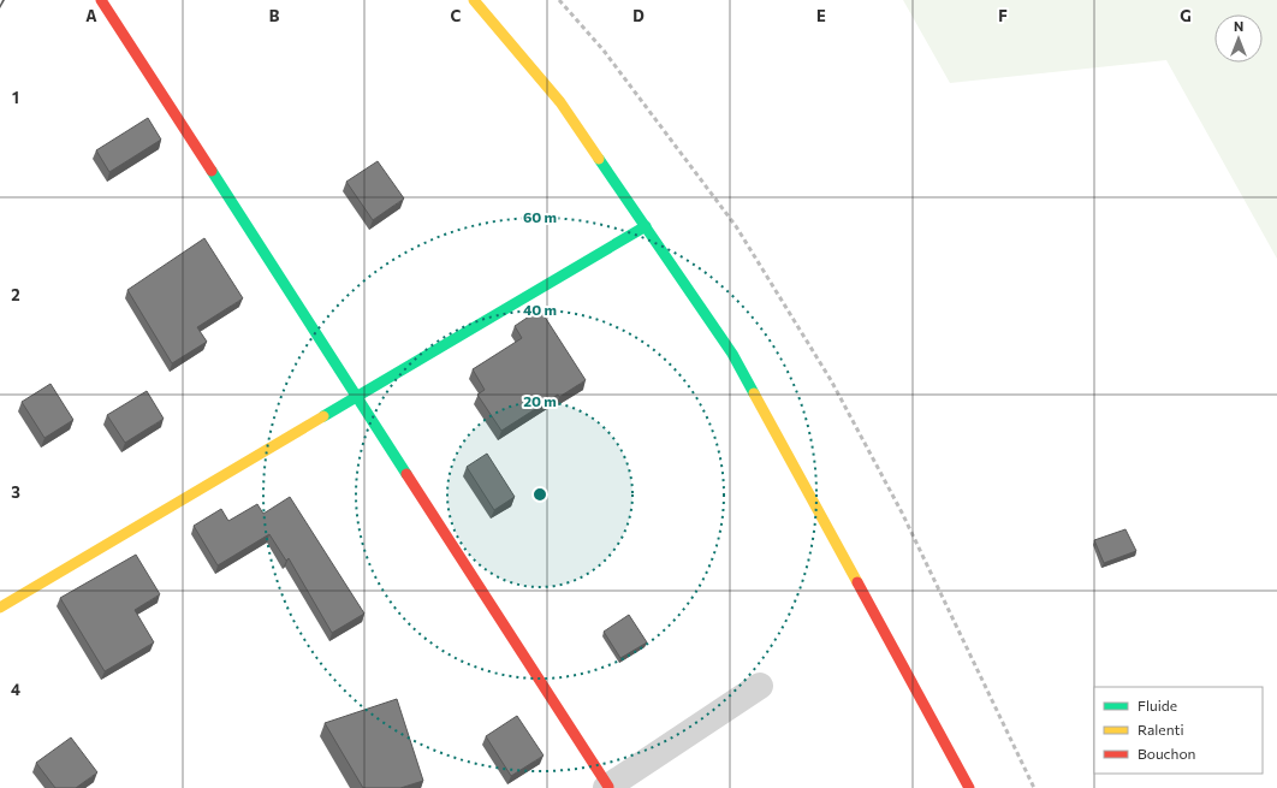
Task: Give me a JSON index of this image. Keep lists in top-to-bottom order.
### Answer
{
  "legend": ["Fluide", "Ralenti", "Bouchon"],
  "north": "top",
  "grid": {
    "columns": [
      "A",
      "B",
      "C",
      "D",
      "E",
      "F",
      "G"
    ],
    "rows": [
      "1",
      "2",
      "3",
      "4"
    ]
  },
  "rings": ["60 m", "40 m", "20 m"]
}
